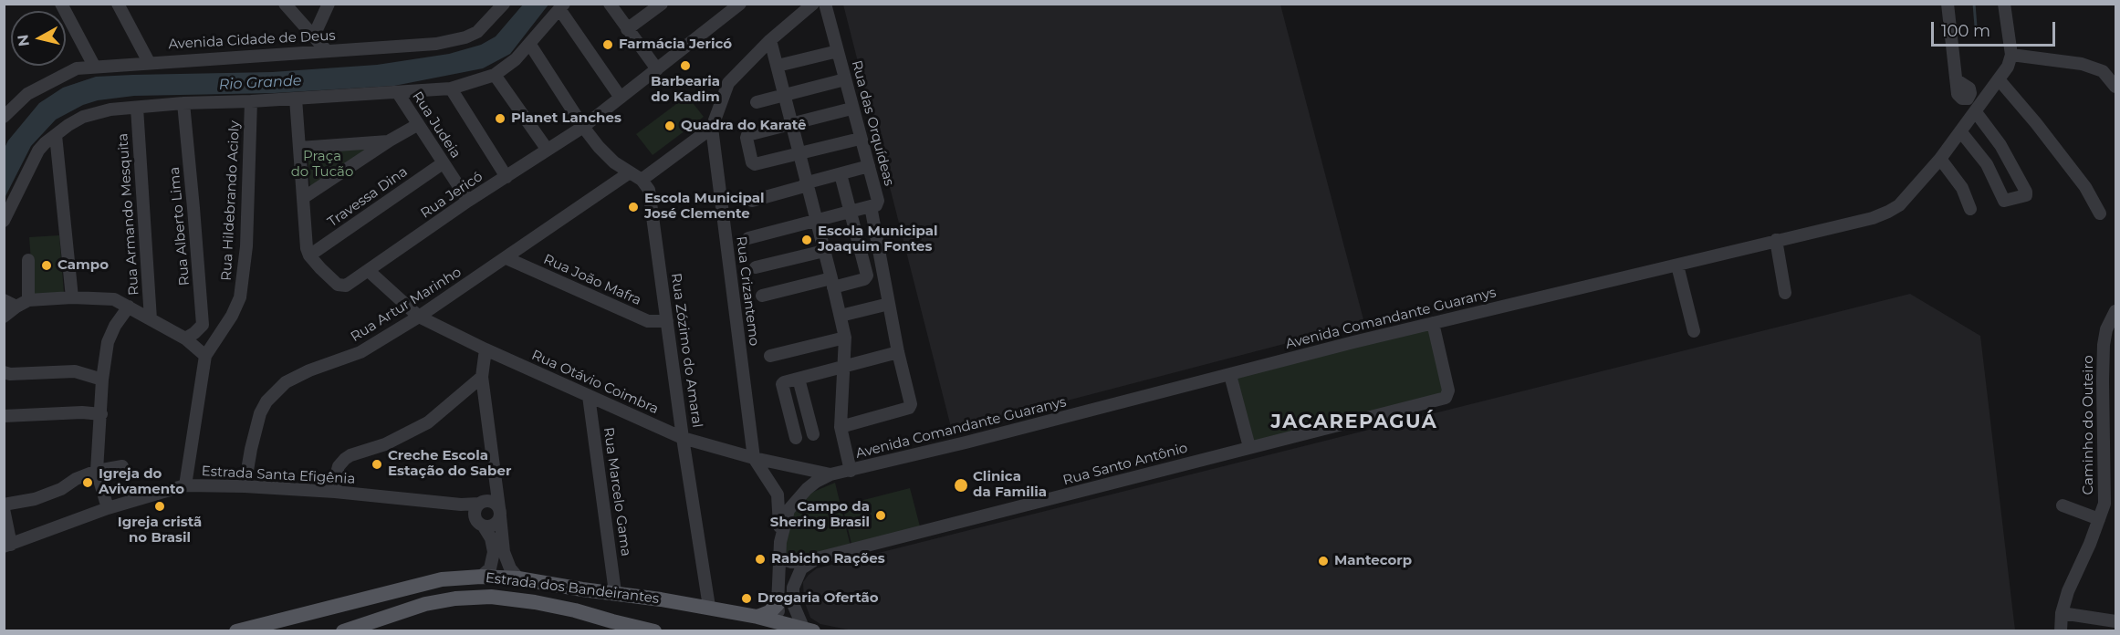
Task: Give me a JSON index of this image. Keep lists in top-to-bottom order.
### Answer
{
  "streets": {
    "main road": ["Estrada dos Bandeirantes"],
    "street": [
      "Avenida Cidade de Deus",
      "Rua das Orquídeas",
      "Rua Judeia",
      "Rua Jericó",
      "Travessa Dina",
      "Rua Hildebrando Acioly",
      "Rua Armando Mesquita",
      "Rua Alberto Lima",
      "Rua João Mafra",
      "Rua Crizantemo",
      "Rua Artur Marinho",
      "Avenida Comandante Guaranys",
      "Rua Zózimo do Amaral",
      "Rua Otávio Coimbra",
      "Caminho do Outeiro",
      "Rua Santo Antônio",
      "Estrada Santa Efigênia",
      "Rua Marcelo Gama"
    ]
  },
  "crossings": [
    ["Rua Judeia", "Rua Jericó"],
    ["Rua Judeia", "Travessa Dina"],
    ["Rua Jericó", "Travessa Dina"],
    ["Rua Jericó", "Rua Otávio Coimbra"],
    ["Rua João Mafra", "Rua Artur Marinho"],
    ["Rua João Mafra", "Rua Zózimo do Amaral"],
    ["Rua Crizantemo", "Rua Otávio Coimbra"],
    ["Rua Artur Marinho", "Rua Otávio Coimbra"],
    ["Rua Artur Marinho", "Estrada Santa Efigênia"],
    ["Avenida Comandante Guaranys", "Rua Otávio Coimbra"],
    ["Avenida Comandante Guaranys", "Rua Santo Antônio"],
    ["Avenida Comandante Guaranys", "Estrada dos Bandeirantes"],
    ["Rua Zózimo do Amaral", "Rua Otávio Coimbra"],
    ["Rua Zózimo do Amaral", "Estrada dos Bandeirantes"],
    ["Rua Otávio Coimbra", "Rua Marcelo Gama"],
    ["Rua Marcelo Gama", "Estrada dos Bandeirantes"]
  ],
  "districts": ["JACAREPAGUÁ"],
  "water": ["Rio Grande"],
  "parks": ["Praça do Tucão"],
  "places": [
    "Farmácia Jericó",
    "Barbearia do Kadim",
    "Planet Lanches",
    "Quadra do Karatê",
    "Escola Municipal José Clemente",
    "Escola Municipal Joaquim Fontes",
    "Campo",
    "Creche Escola Estação do Saber",
    "Igreja do Avivamento",
    "Clinica da Familia",
    "Igreja cristã no Brasil",
    "Campo da Shering Brasil",
    "Rabicho Rações",
    "Mantecorp",
    "Drogaria Ofertão"
  ],
  "scale_bar": "100 m",
  "north": "left"
}
